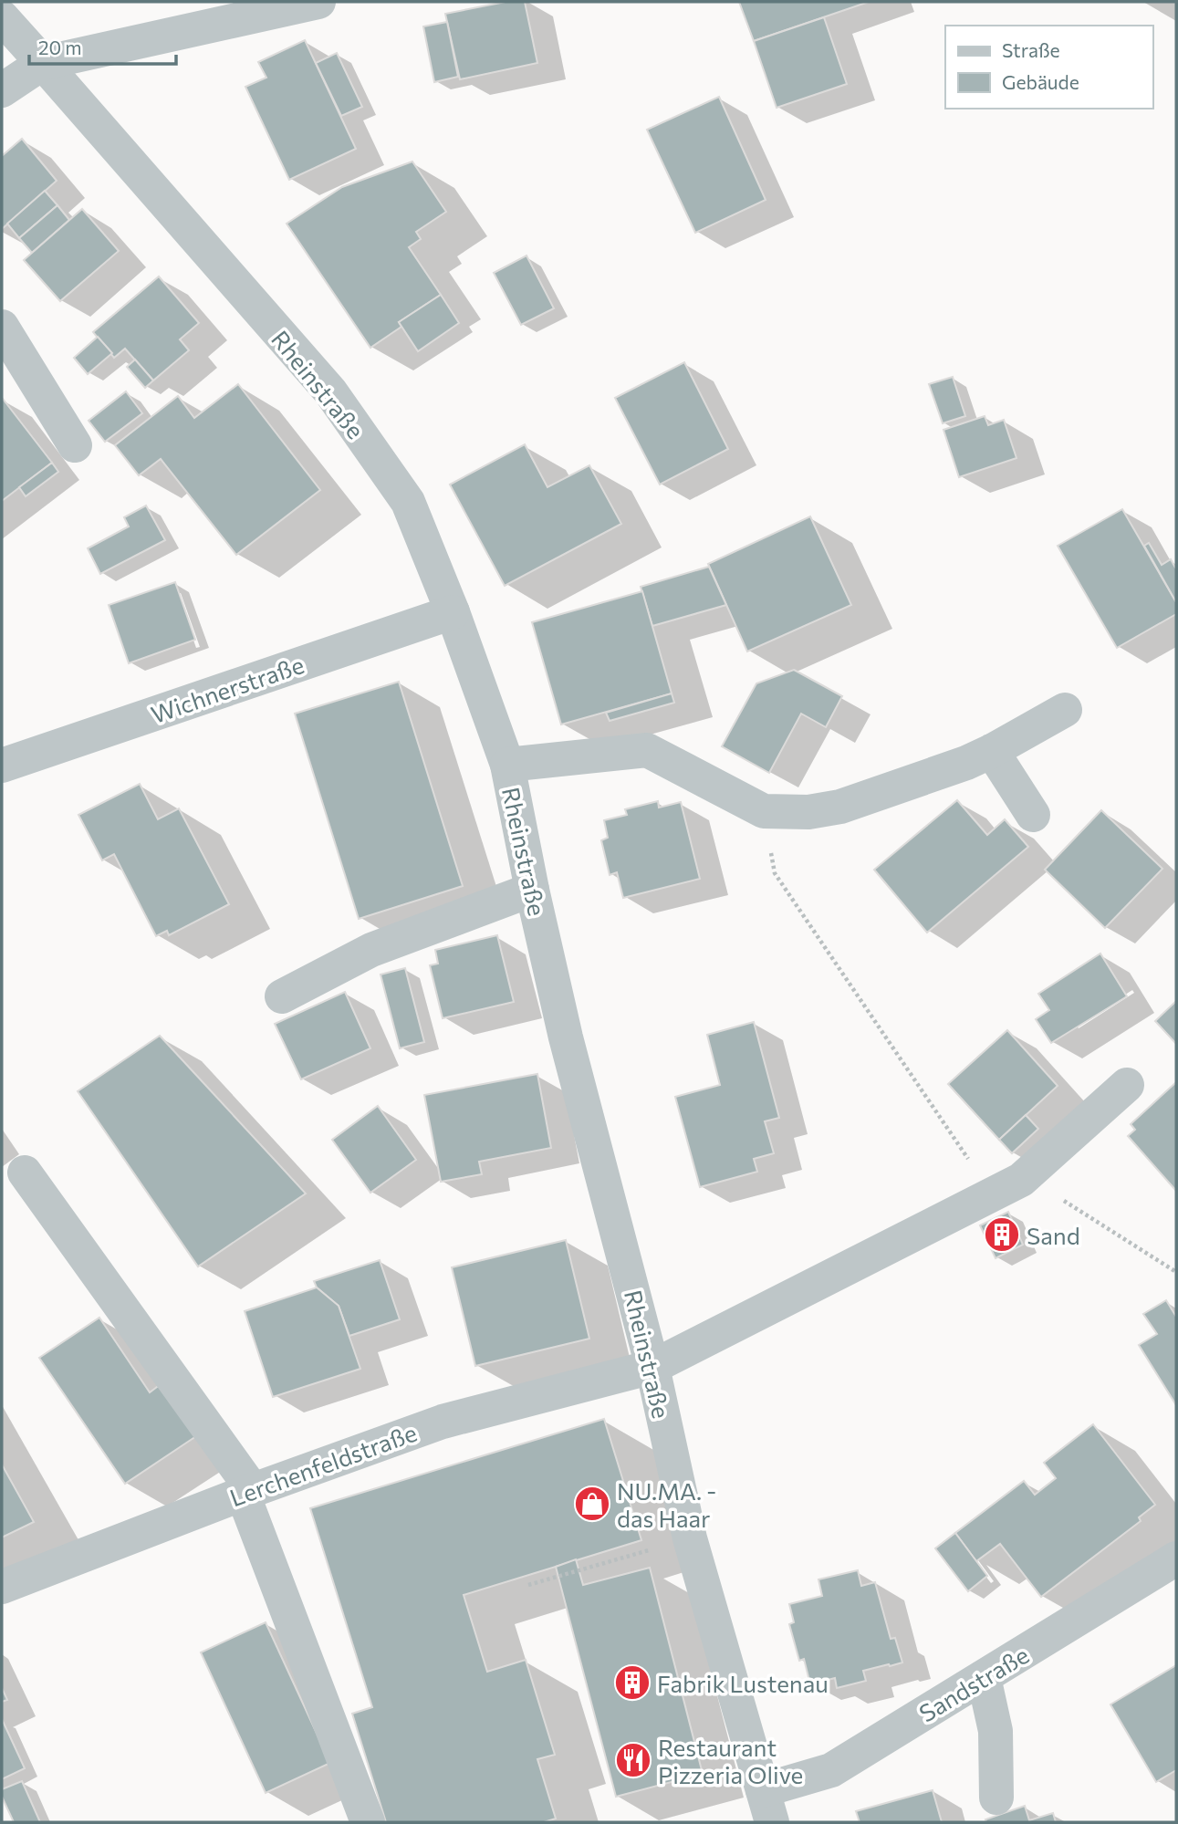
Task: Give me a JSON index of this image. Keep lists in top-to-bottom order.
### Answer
{
  "streets": {
    "street": [
      "Rheinstraße",
      "Wichnerstraße",
      "Lerchenfeldstraße",
      "Sandstraße"
    ]
  },
  "crossings": [
    ["Rheinstraße", "Wichnerstraße"],
    ["Rheinstraße", "Lerchenfeldstraße"],
    ["Rheinstraße", "Sandstraße"]
  ],
  "places": {
    "building": ["Sand", "Fabrik Lustenau"],
    "shop": ["NU.MA. - das Haar"],
    "restaurant": ["Restaurant Pizzeria Olive"]
  },
  "legend": ["Straße", "Gebäude"],
  "scale_bar": "20 m"
}
